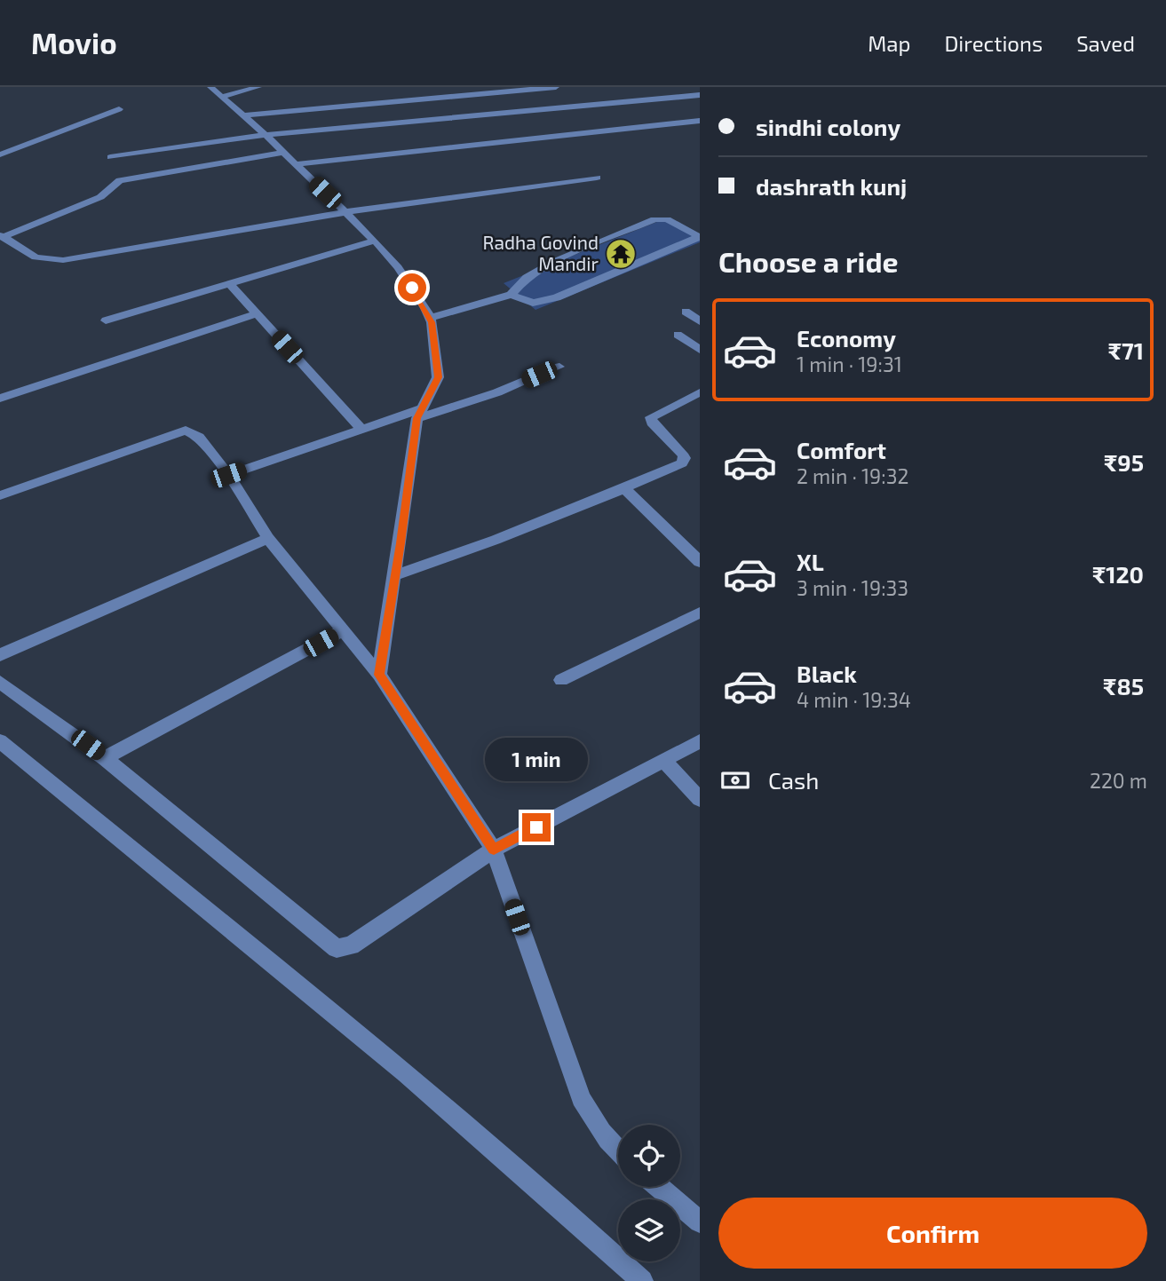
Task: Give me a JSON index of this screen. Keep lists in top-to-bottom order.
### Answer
{
  "places": {
    "temple": ["Radha Govind Mandir"]
  },
  "page": {
    "header": "Movio",
    "nav": ["Map", "Directions", "Saved"],
    "banner": ["sindhi colony", "dashrath kunj"],
    "heading": "Choose a ride",
    "list": [
      {
        "name": "Economy",
        "note": "1 min · 19:31",
        "value": "₹71"
      },
      {
        "name": "Comfort",
        "note": "2 min · 19:32",
        "value": "₹95"
      },
      {
        "name": "XL",
        "note": "3 min · 19:33",
        "value": "₹120"
      },
      {
        "name": "Black",
        "note": "4 min · 19:34",
        "value": "₹85"
      }
    ],
    "bubble": "1 min",
    "pay": ["Cash", "220 m"],
    "buttons": "Confirm"
  }
}
